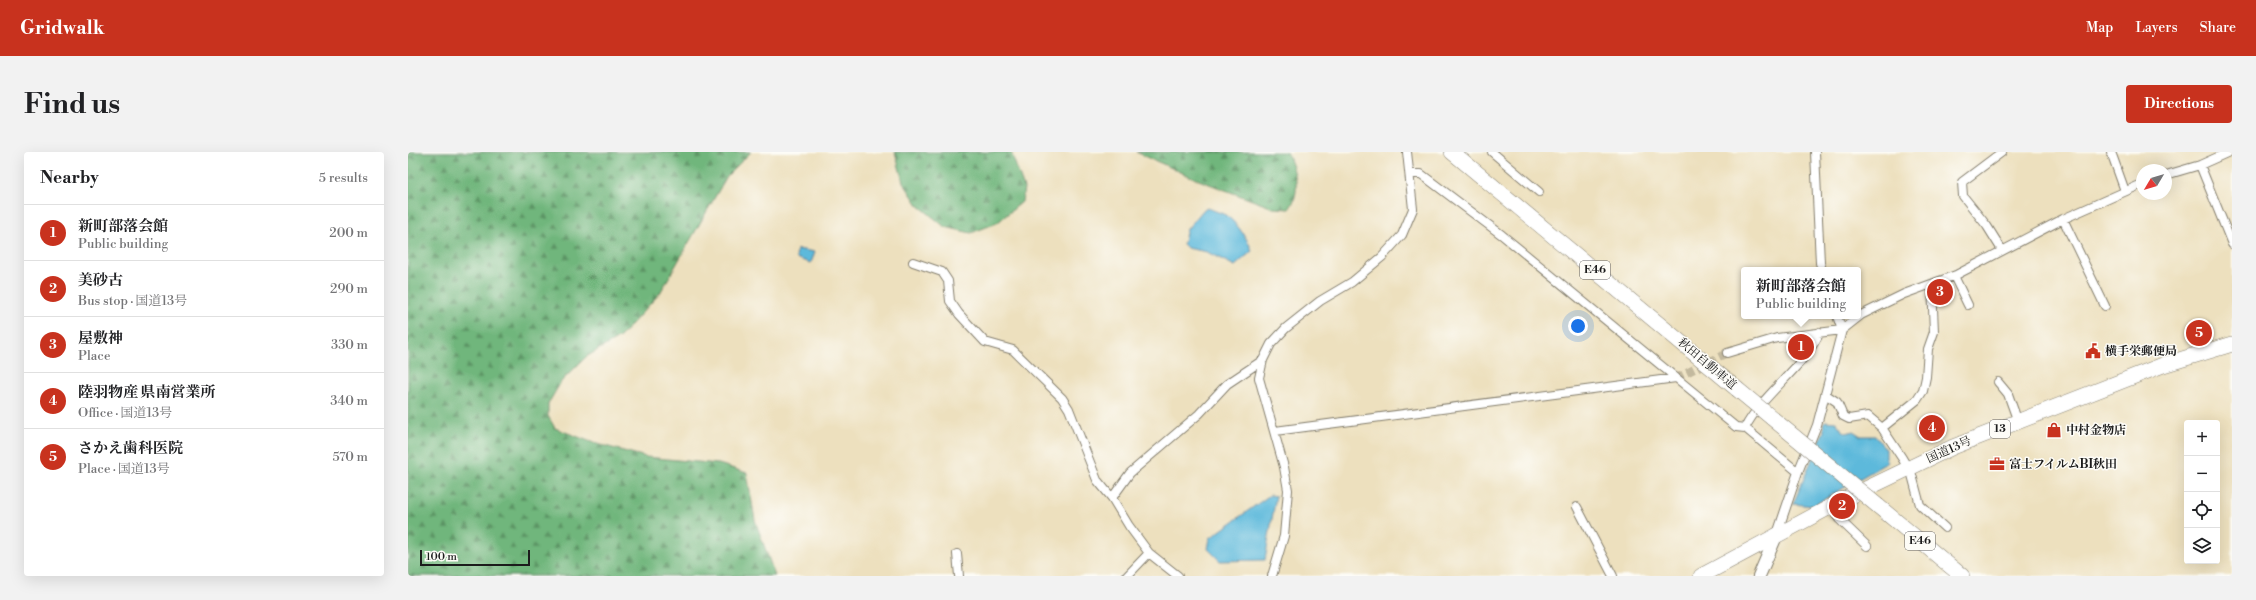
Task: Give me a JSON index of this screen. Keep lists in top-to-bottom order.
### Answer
{
  "streets": {
    "highway": [
      "E46",
      "秋田自動車道",
      "13",
      "国道13号"
    ]
  },
  "places": {
    "public building": ["横手栄郵便局"],
    "shop": ["中村金物店"],
    "office": ["富士フイルムBI秋田"]
  },
  "scale_bar": "100 m",
  "north": "bottom left",
  "page": {
    "header": "Gridwalk",
    "nav": ["Map", "Layers", "Share"],
    "buttons": "Directions",
    "title": "Find us",
    "heading": ["Nearby", "5 results"],
    "list": [
      {
        "mark": "1",
        "name": "新町部落会館",
        "note": "Public building",
        "value": "200 m"
      },
      {
        "mark": "2",
        "name": "美砂古",
        "note": "Bus stop · 国道13号",
        "value": "290 m"
      },
      {
        "mark": "3",
        "name": "屋敷神",
        "note": "Place",
        "value": "330 m"
      },
      {
        "mark": "4",
        "name": "陸羽物産 県南営業所",
        "note": "Office · 国道13号",
        "value": "340 m"
      },
      {
        "mark": "5",
        "name": "さかえ歯科医院",
        "note": "Place · 国道13号",
        "value": "570 m"
      }
    ],
    "popup": ["新町部落会館", "Public building"],
    "pins": [
      "3",
      "5",
      "1",
      "4",
      "2"
    ],
    "map_buttons": ["+", "−"],
    "scale": "100 m"
  }
}
